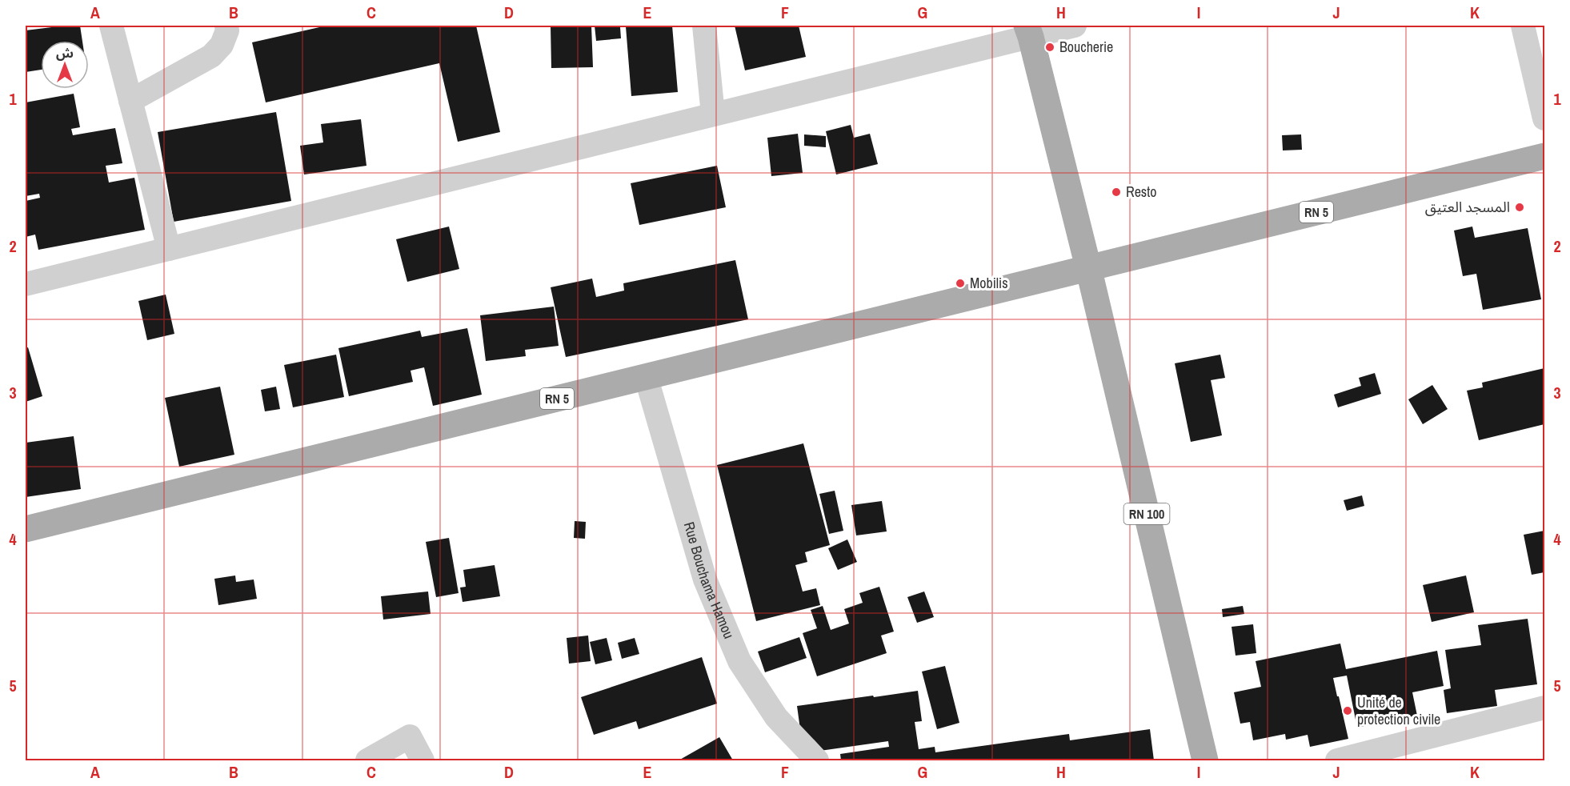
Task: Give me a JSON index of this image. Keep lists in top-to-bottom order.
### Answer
{
  "streets": {
    "main road": ["RN 5", "RN 100"],
    "street": ["Rue Bouchama Hamou"]
  },
  "crossings": [
    ["RN 5", "RN 100"],
    ["RN 5", "Rue Bouchama Hamou"]
  ],
  "places": [
    "Boucherie",
    "Resto",
    "المسجد العتيق",
    "Mobilis",
    "Unité de protection civile"
  ],
  "north": "top",
  "grid": {
    "columns": [
      "A",
      "B",
      "C",
      "D",
      "E",
      "F",
      "G",
      "H",
      "I",
      "J",
      "K"
    ],
    "rows": [
      "1",
      "2",
      "3",
      "4",
      "5"
    ]
  }
}
